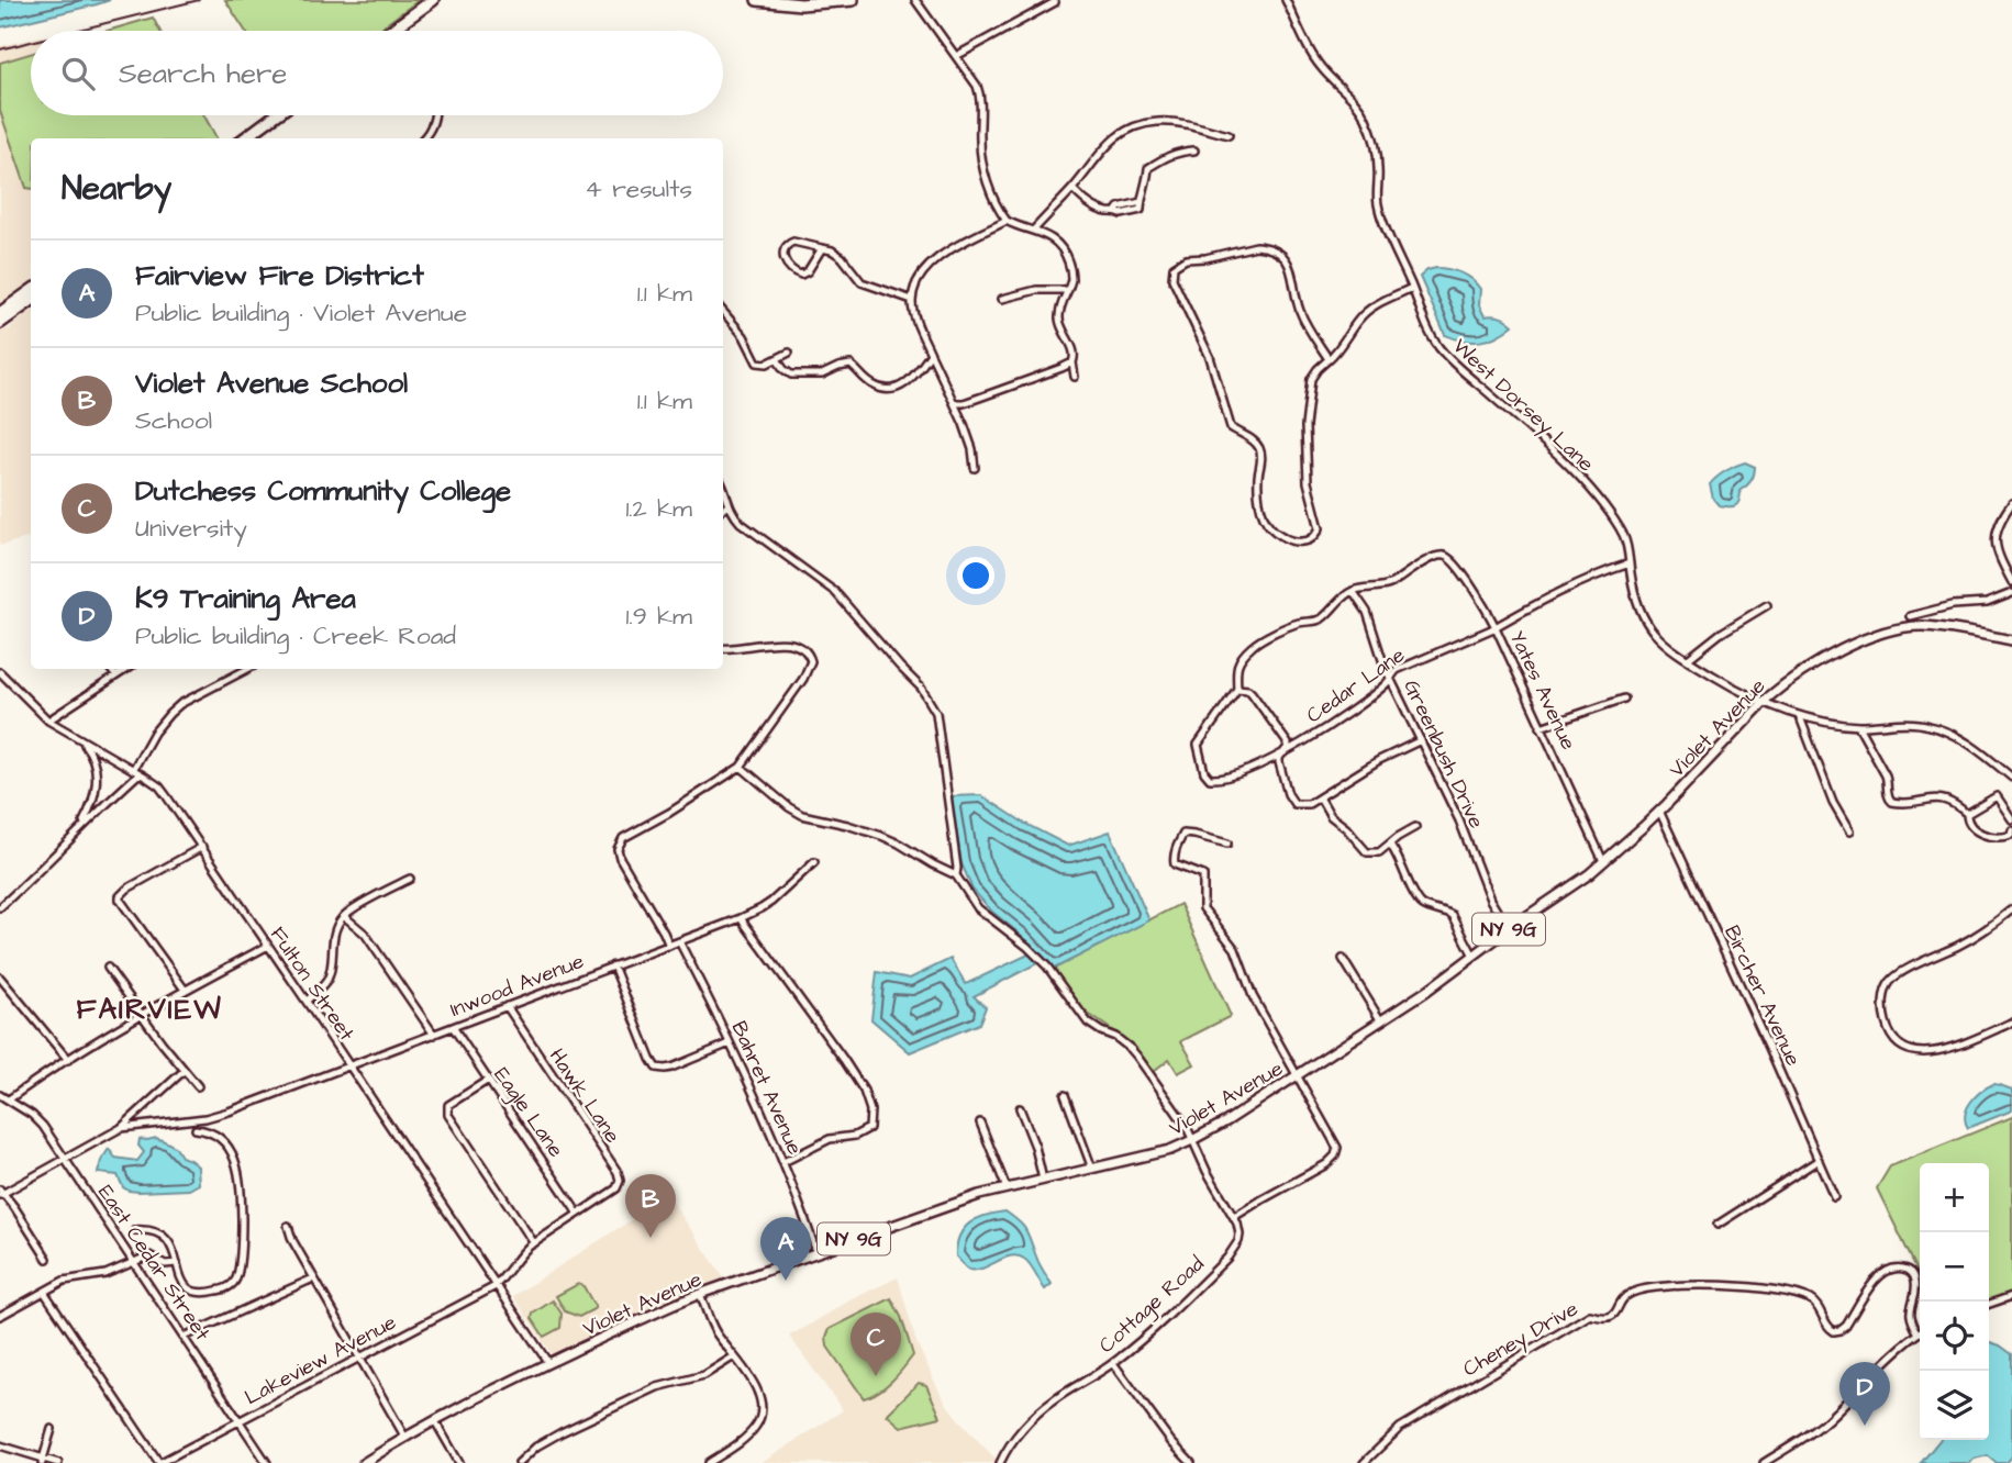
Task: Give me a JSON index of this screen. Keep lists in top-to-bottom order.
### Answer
{
  "streets": {
    "main road": ["Violet Avenue", "NY 9G"],
    "street": [
      "West Dorsey Lane",
      "Cedar Lane",
      "Yates Avenue",
      "Greenbush Drive",
      "Fulton Street",
      "Inwood Avenue",
      "Bircher Avenue",
      "Bahret Avenue",
      "Hawk Lane",
      "Eagle Lane",
      "East Cedar Street",
      "Cottage Road",
      "Cheney Drive",
      "Lakeview Avenue"
    ]
  },
  "crossings": [
    ["West Dorsey Lane", "Yates Avenue"],
    ["West Dorsey Lane", "Violet Avenue"],
    ["Cedar Lane", "Yates Avenue"],
    ["Cedar Lane", "Greenbush Drive"],
    ["Yates Avenue", "Violet Avenue"],
    ["Violet Avenue", "Greenbush Drive"],
    ["Violet Avenue", "Fulton Street"],
    ["Violet Avenue", "Bircher Avenue"],
    ["Violet Avenue", "Bahret Avenue"],
    ["Fulton Street", "Inwood Avenue"],
    ["Fulton Street", "Hawk Lane"],
    ["Fulton Street", "Lakeview Avenue"],
    ["Inwood Avenue", "Bahret Avenue"],
    ["Inwood Avenue", "Hawk Lane"],
    ["Inwood Avenue", "Eagle Lane"],
    ["Hawk Lane", "Eagle Lane"],
    ["Hawk Lane", "Lakeview Avenue"],
    ["East Cedar Street", "Lakeview Avenue"]
  ],
  "districts": ["FAIRVIEW"],
  "page": {
    "search": "Search here",
    "heading": ["Nearby", "4 results"],
    "list": [
      {
        "mark": "A",
        "name": "Fairview Fire District",
        "note": "Public building · Violet Avenue",
        "value": "1.1 km"
      },
      {
        "mark": "B",
        "name": "Violet Avenue School",
        "note": "School",
        "value": "1.1 km"
      },
      {
        "mark": "C",
        "name": "Dutchess Community College",
        "note": "University",
        "value": "1.2 km"
      },
      {
        "mark": "D",
        "name": "K9 Training Area",
        "note": "Public building · Creek Road",
        "value": "1.9 km"
      }
    ],
    "map_buttons": ["+", "−"],
    "pins": [
      "B",
      "A",
      "C",
      "D"
    ]
  }
}
